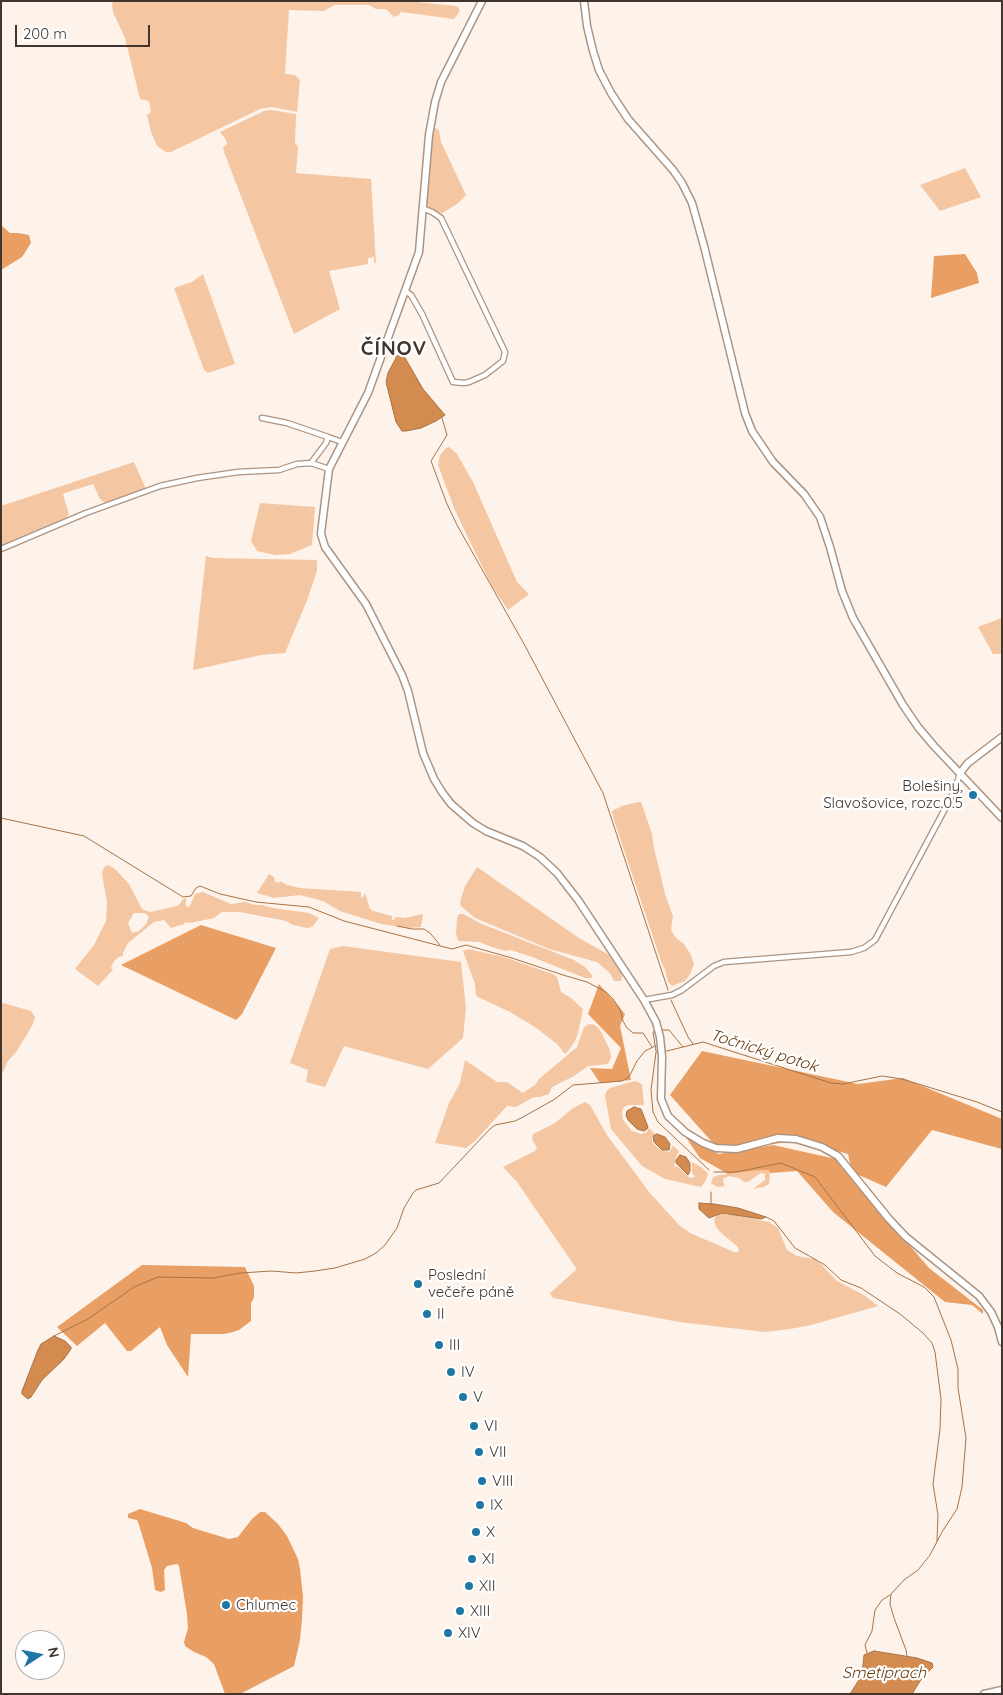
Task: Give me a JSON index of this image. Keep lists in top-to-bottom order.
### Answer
{
  "districts": ["ČÍNOV"],
  "water": ["Točnický potok", "Smetiprach"],
  "places": [
    "Bolešiny, Slavošovice, rozc.0.5",
    "Poslední večeře páně",
    "II",
    "III",
    "IV",
    "V",
    "VI",
    "VII",
    "VIII",
    "IX",
    "X",
    "XI",
    "XII",
    "Chlumec",
    "XIII",
    "XIV"
  ],
  "scale_bar": "200 m",
  "north": "right"
}
